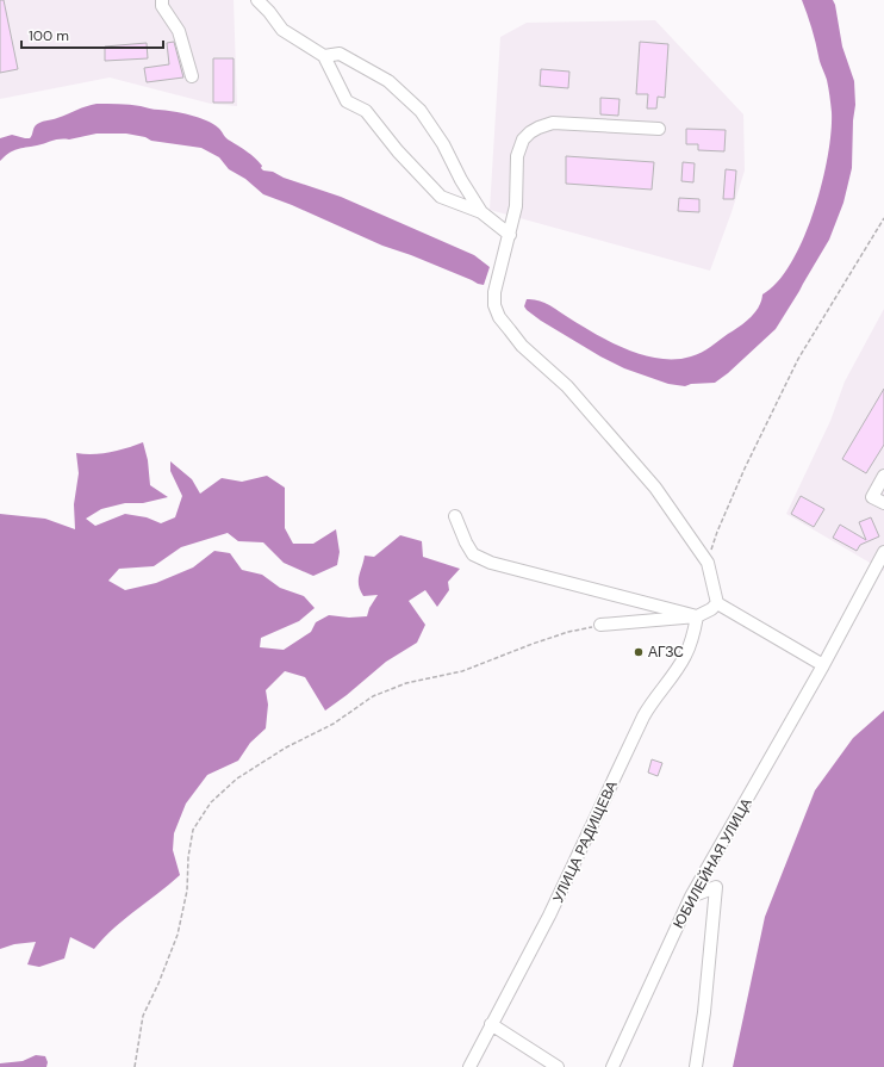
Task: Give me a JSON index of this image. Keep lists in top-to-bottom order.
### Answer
{
  "streets": {
    "street": ["УЛИЦА РАДИЩЕВА", "ЮБИЛЕЙНАЯ УЛИЦА"]
  },
  "places": ["АГЗС"],
  "scale_bar": "100 m"
}
